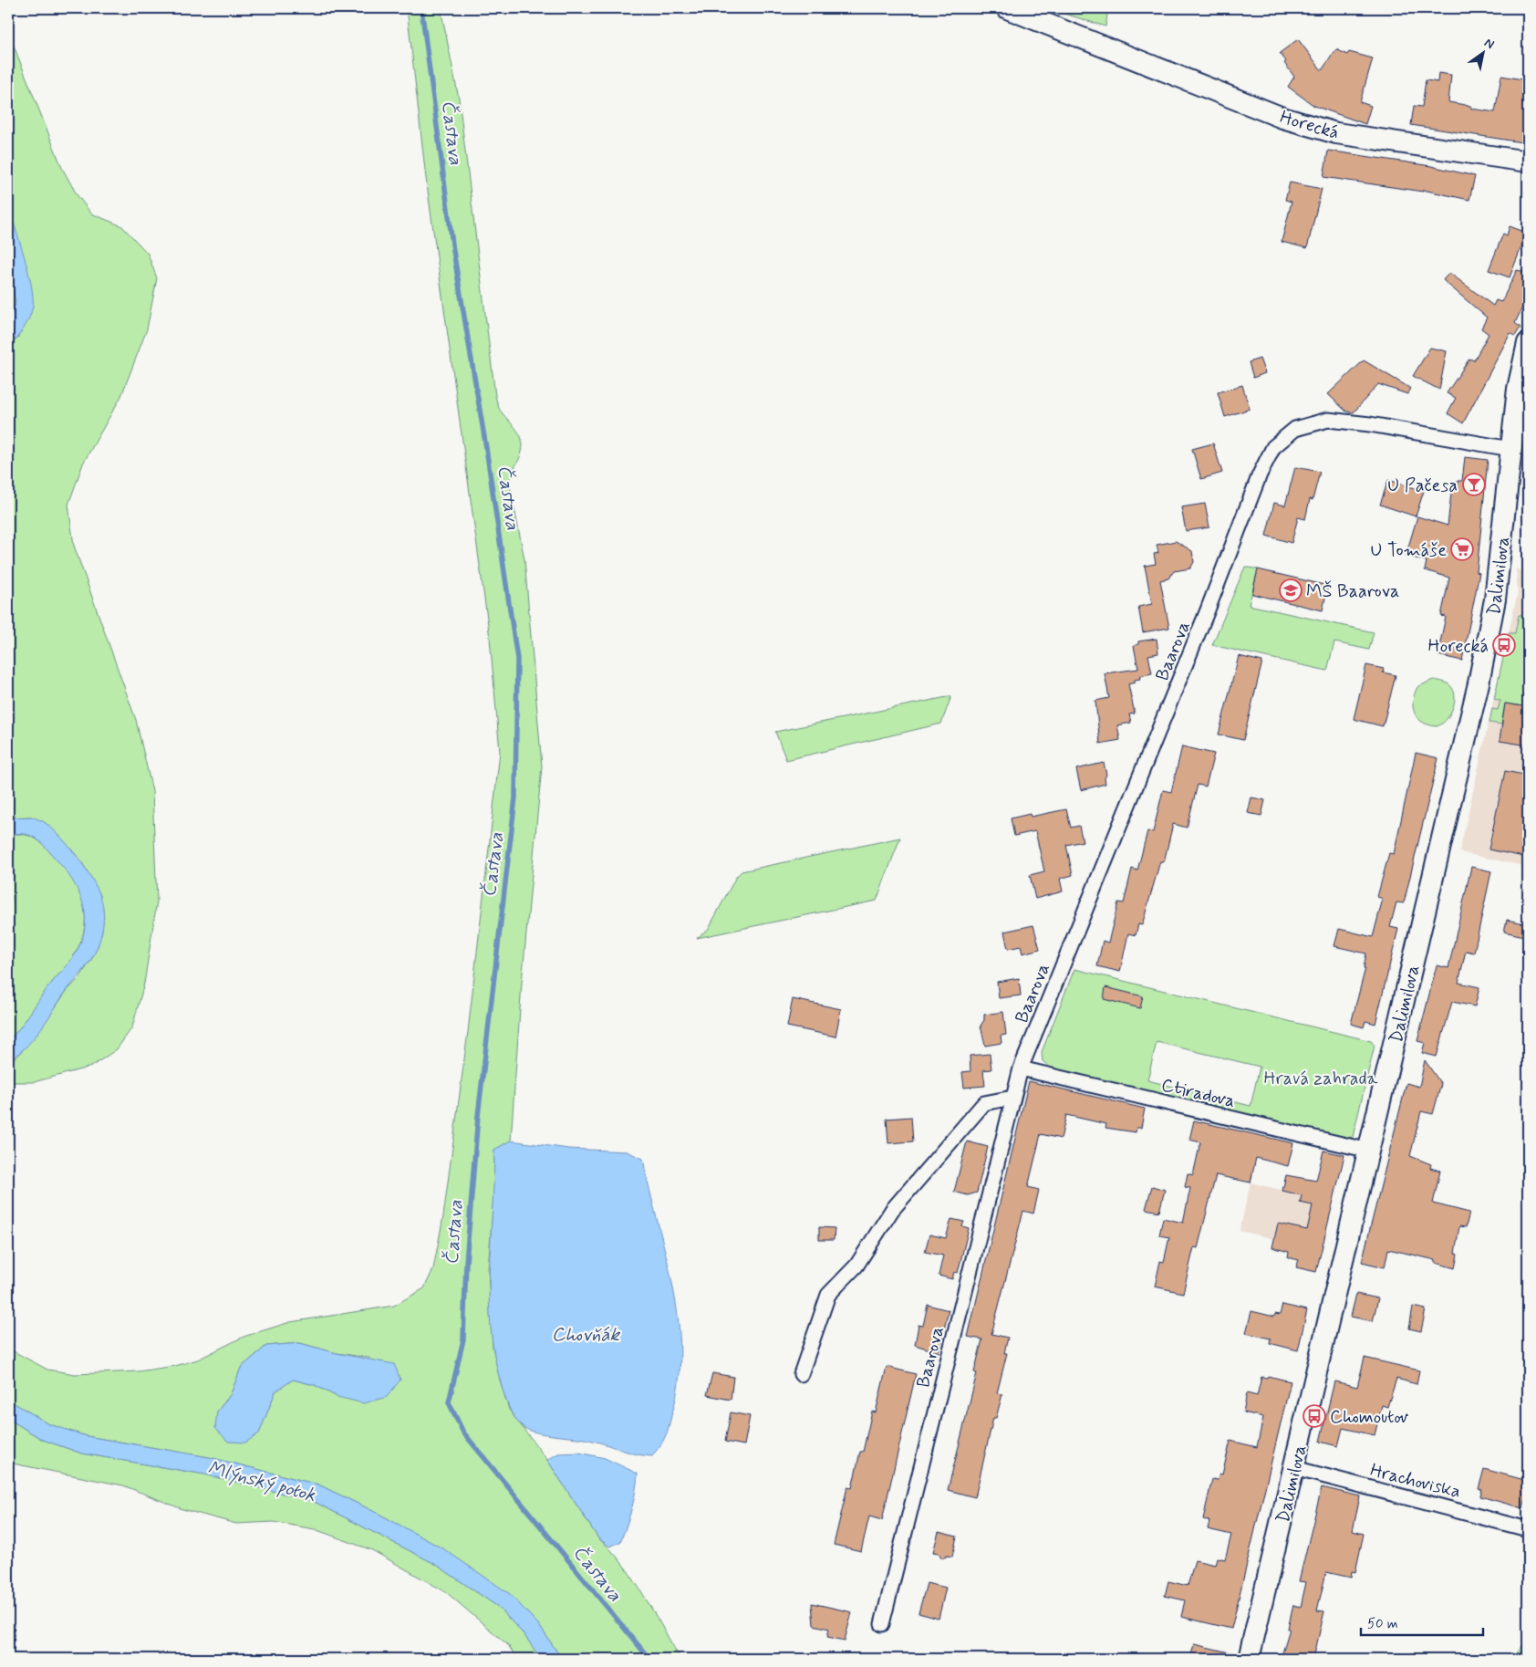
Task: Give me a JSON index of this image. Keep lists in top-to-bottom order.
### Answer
{
  "streets": {
    "main road": ["Horecká", "Dalimilova"],
    "street": ["Baarova", "Ctiradova", "Hrachoviska"]
  },
  "crossings": [
    ["Dalimilova", "Baarova"],
    ["Dalimilova", "Ctiradova"],
    ["Dalimilova", "Hrachoviska"],
    ["Baarova", "Ctiradova"]
  ],
  "water": ["Častava", "Chovňák", "Mlýnský potok"],
  "parks": ["Hravá zahrada"],
  "places": {
    "bar": ["U Pačesa"],
    "supermarket": ["U Tomáše"],
    "school or university": ["MŠ Baarova"],
    "bus stop": ["Horecká", "Chomoutov"]
  },
  "scale_bar": "50 m",
  "north": "top right"
}
